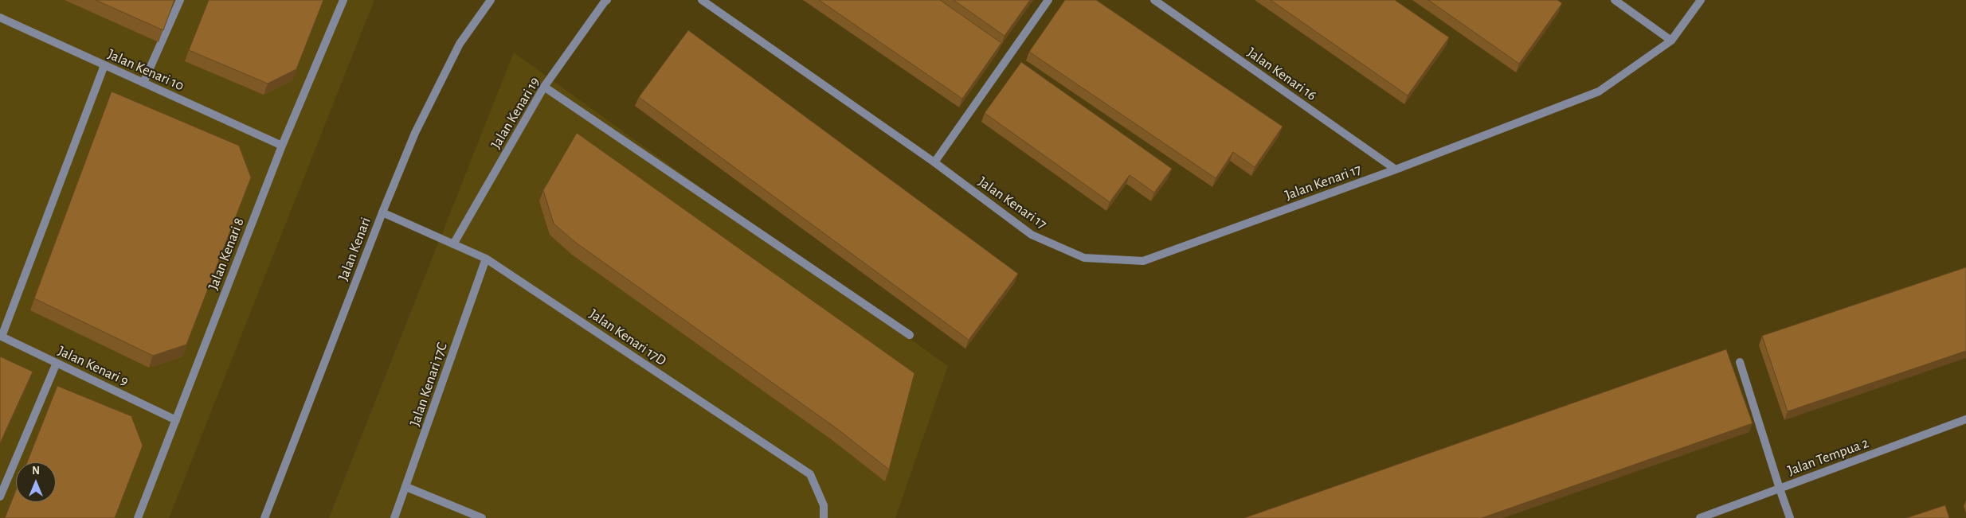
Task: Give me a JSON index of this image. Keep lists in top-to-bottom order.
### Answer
{
  "streets": {
    "street": [
      "Jalan Kenari 10",
      "Jalan Kenari 16",
      "Jalan Kenari 19",
      "Jalan Kenari 17",
      "Jalan Kenari",
      "Jalan Kenari 8",
      "Jalan Kenari 17D",
      "Jalan Kenari 9",
      "Jalan Kenari 17C",
      "Jalan Tempua 2"
    ]
  },
  "crossings": [
    ["Jalan Kenari 10", "Jalan Kenari 8"],
    ["Jalan Kenari 16", "Jalan Kenari 17"],
    ["Jalan Kenari 19", "Jalan Kenari 17D"],
    ["Jalan Kenari", "Jalan Kenari 17D"],
    ["Jalan Kenari 8", "Jalan Kenari 9"],
    ["Jalan Kenari 17D", "Jalan Kenari 17C"]
  ],
  "north": "top"
}
